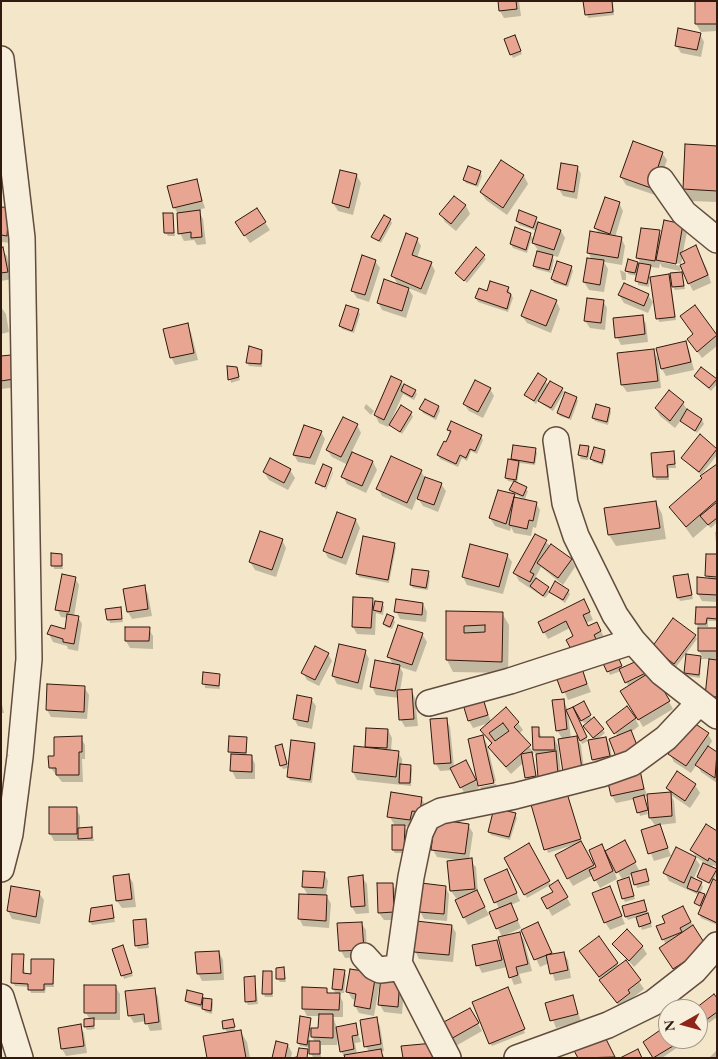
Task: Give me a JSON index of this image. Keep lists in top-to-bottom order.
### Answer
{
  "north": "left"
}
